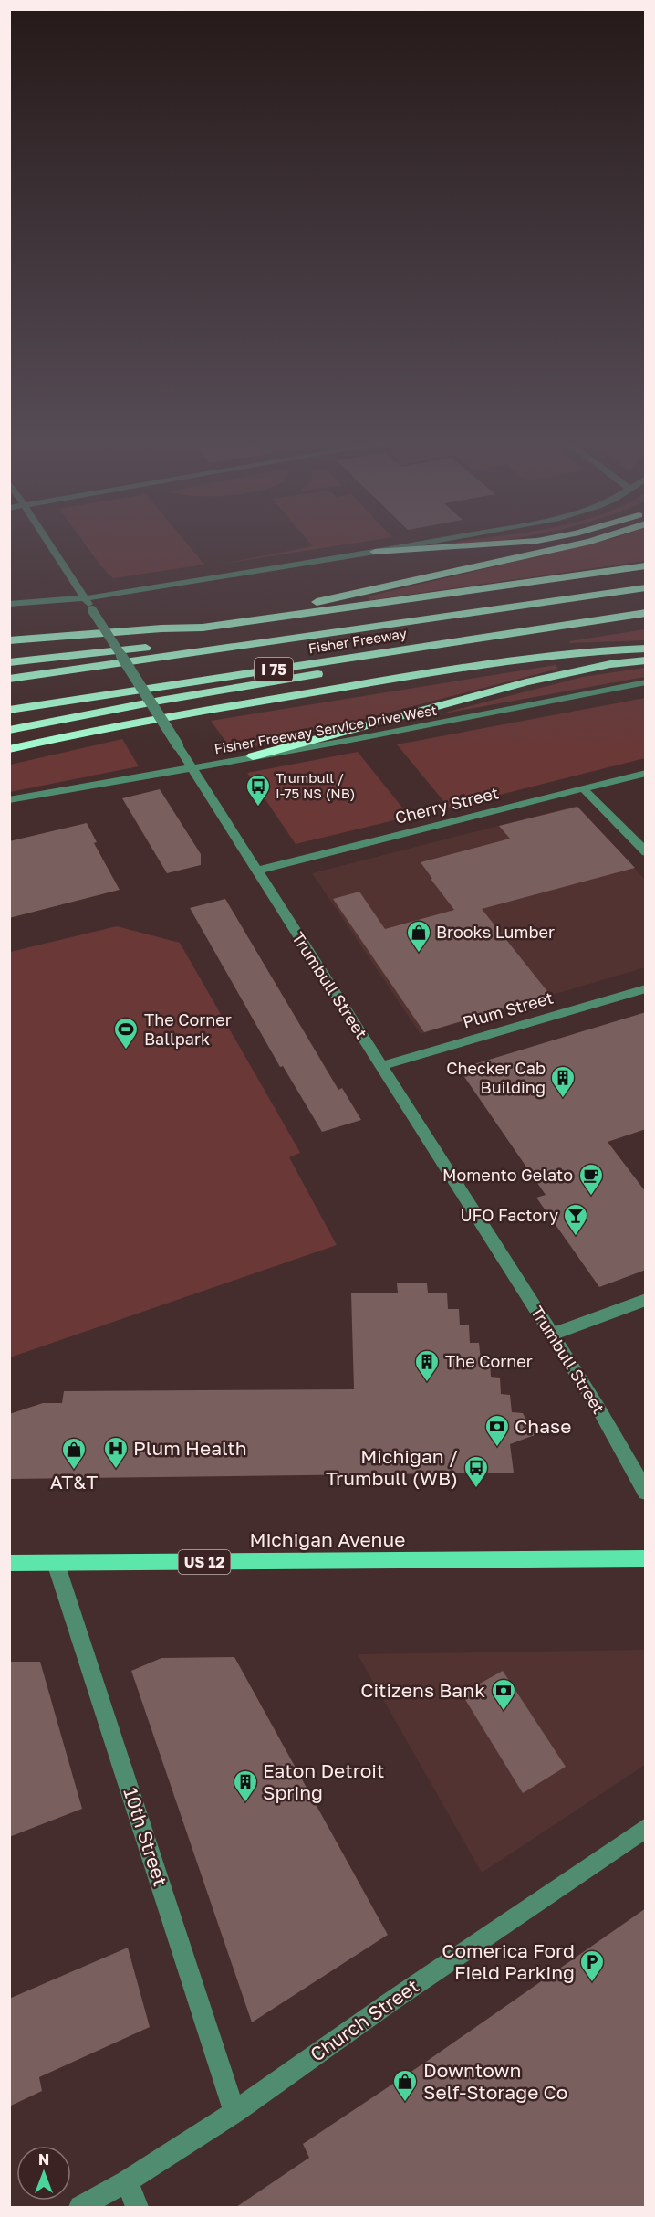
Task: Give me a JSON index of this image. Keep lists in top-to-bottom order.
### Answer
{
  "streets": {
    "highway": ["Fisher Freeway", "I 75"],
    "main road": ["Michigan Avenue", "US 12"],
    "street": [
      "Fisher Freeway Service Drive West",
      "Cherry Street",
      "Trumbull Street",
      "Plum Street",
      "10th Street",
      "Church Street"
    ]
  },
  "crossings": [
    ["Fisher Freeway Service Drive West", "Trumbull Street"],
    ["Cherry Street", "Trumbull Street"],
    ["Trumbull Street", "Plum Street"],
    ["Michigan Avenue", "10th Street"],
    ["10th Street", "Church Street"]
  ],
  "places": {
    "bus stop": ["Trumbull / I-75 NS (NB)", "Michigan / Trumbull (WB)"],
    "shop": ["Brooks Lumber", "AT&T", "Downtown Self-Storage Co"],
    "sports": ["The Corner Ballpark"],
    "building": ["Checker Cab Building", "The Corner", "Eaton Detroit Spring"],
    "cafe": ["Momento Gelato"],
    "bar": ["UFO Factory"],
    "bank": ["Chase", "Citizens Bank"],
    "hospital": ["Plum Health"],
    "parking": ["Comerica Ford Field Parking"]
  },
  "north": "top"
}
